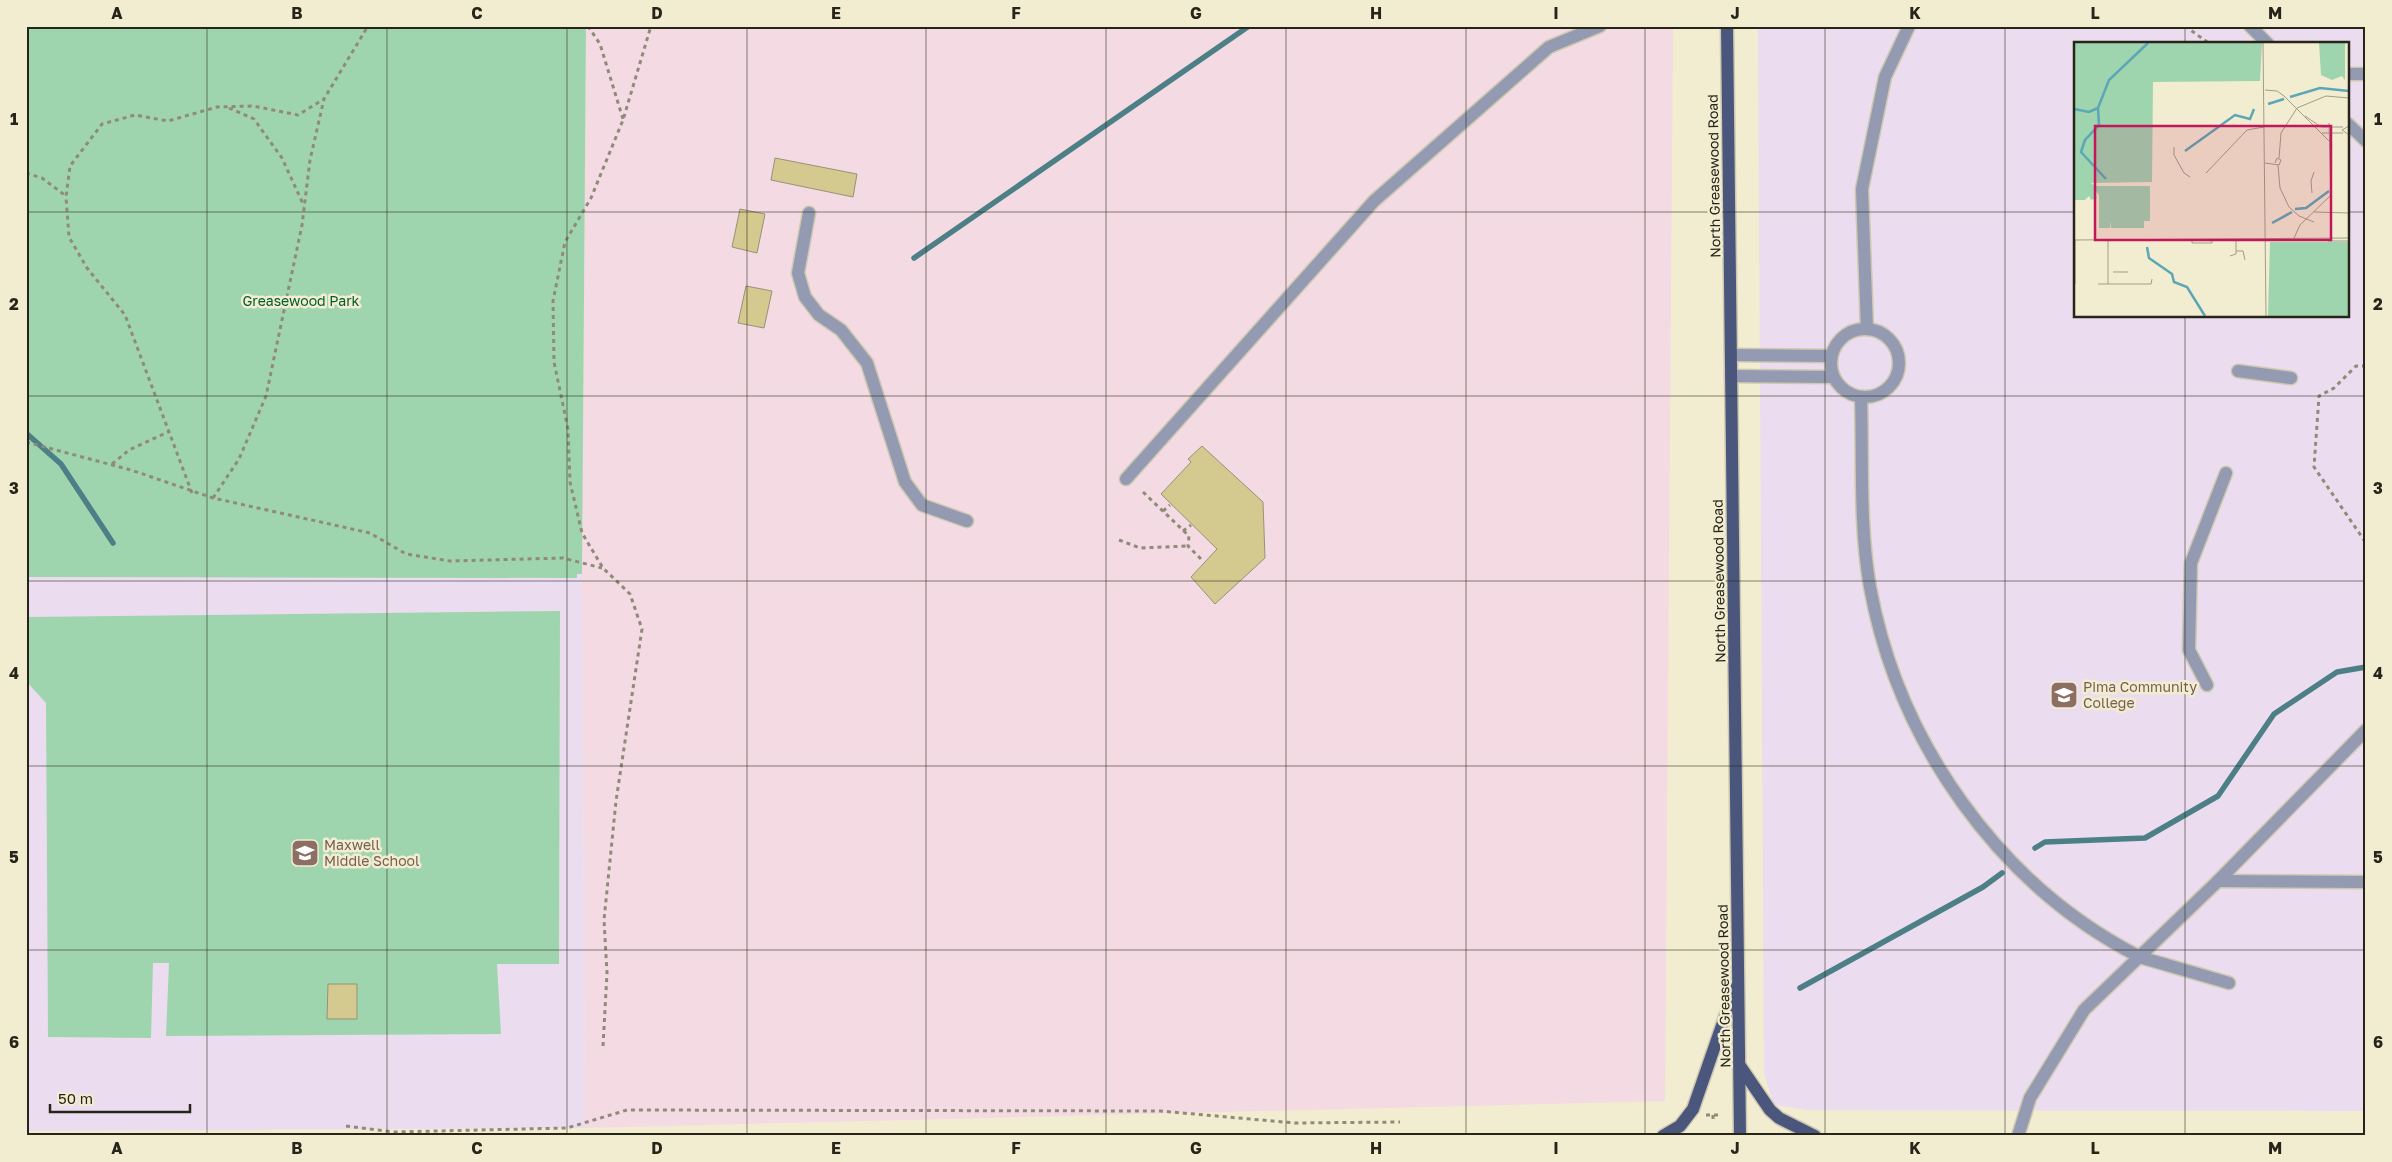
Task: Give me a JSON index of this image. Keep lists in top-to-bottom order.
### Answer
{
  "streets": {
    "main road": ["North Greasewood Road"]
  },
  "parks": ["Greasewood Park"],
  "places": {
    "school or university": ["Pima Community College", "Maxwell Middle School"]
  },
  "scale_bar": "50 m",
  "grid": {
    "columns": [
      "A",
      "B",
      "C",
      "D",
      "E",
      "F",
      "G",
      "H",
      "I",
      "J",
      "K",
      "L",
      "M"
    ],
    "rows": [
      "1",
      "2",
      "3",
      "4",
      "5",
      "6"
    ]
  }
}
